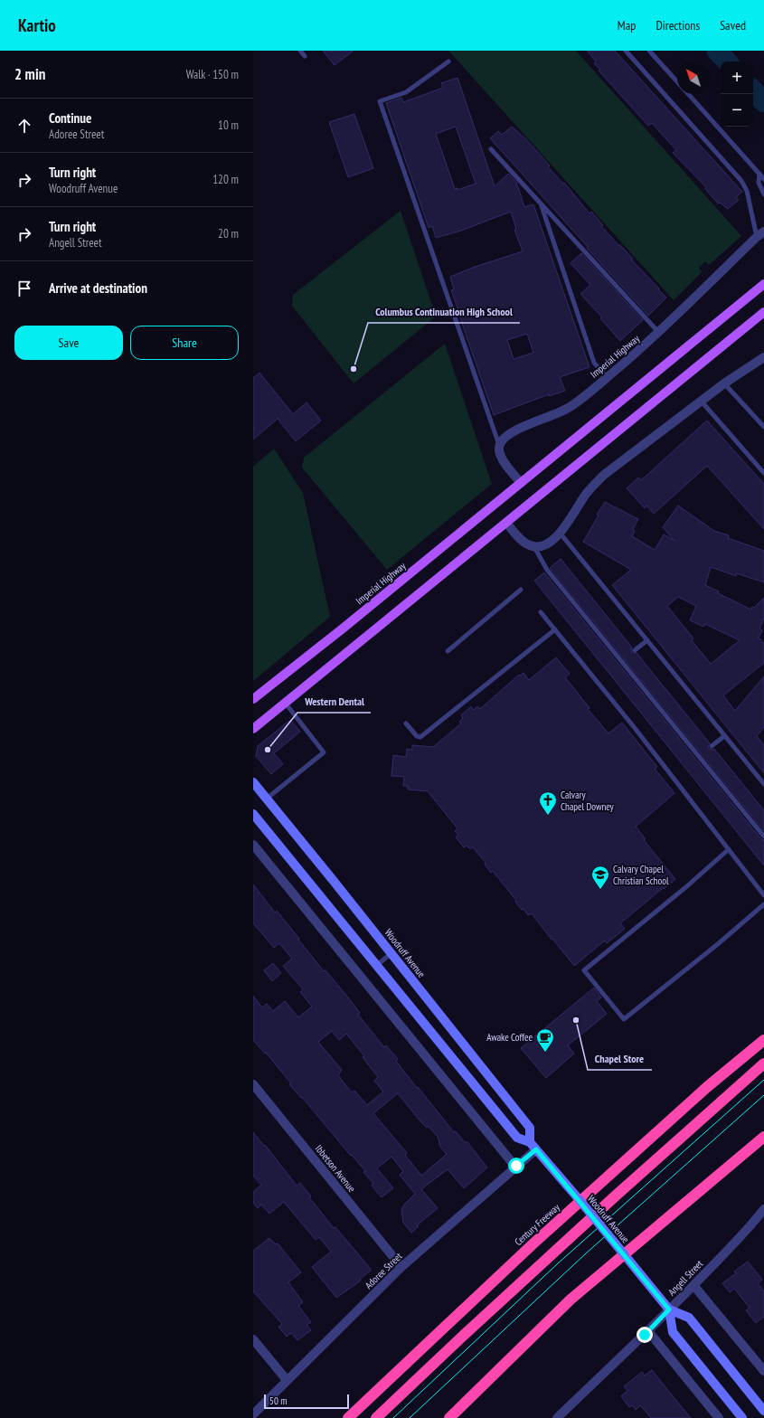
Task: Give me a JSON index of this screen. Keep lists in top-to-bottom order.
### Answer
{
  "streets": {
    "highway": ["Century Freeway"],
    "main road": ["Imperial Highway", "Woodruff Avenue"],
    "street": ["Ibbetson Avenue", "Adoree Street", "Angell Street"]
  },
  "crossings": [
    ["Woodruff Avenue", "Adoree Street"],
    ["Woodruff Avenue", "Angell Street"],
    ["Ibbetson Avenue", "Adoree Street"]
  ],
  "places": {
    "other": ["Columbus Continuation High School", "Western Dental", "Chapel Store"],
    "church": ["Calvary Chapel Downey"],
    "school or university": ["Calvary Chapel Christian School"],
    "cafe": ["Awake Coffee"]
  },
  "scale_bar": "50 m",
  "north": "top left",
  "page": {
    "header": "Kartio",
    "nav": ["Map", "Directions", "Saved"],
    "heading": ["2 min", "Walk · 150 m"],
    "map_buttons": ["+", "−"],
    "list": [
      ["Continue", "Adoree Street", "10 m"],
      ["Turn right", "Woodruff Avenue", "120 m"],
      ["Turn right", "Angell Street", "20 m"],
      "Arrive at destination"
    ],
    "buttons": ["Save", "Share"],
    "scale": "50 m"
  }
}
